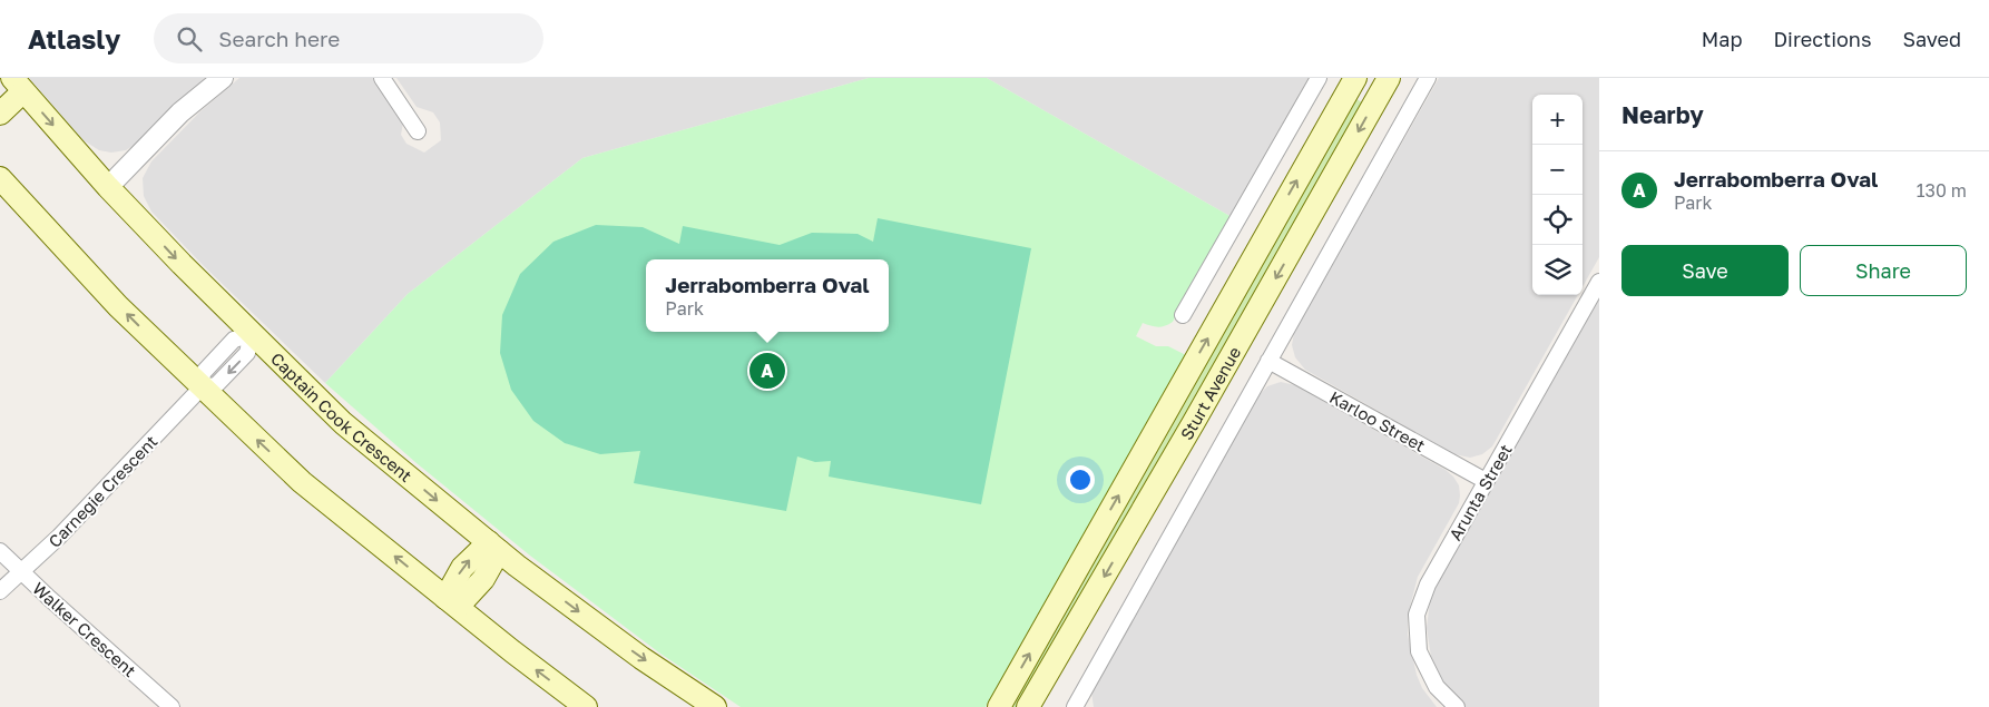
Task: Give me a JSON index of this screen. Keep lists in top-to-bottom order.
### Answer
{
  "streets": {
    "main road": ["Sturt Avenue", "Captain Cook Crescent"],
    "street": [
      "Karloo Street",
      "Carnegie Crescent",
      "Arunta Street",
      "Walker Crescent"
    ]
  },
  "crossings": [
    ["Sturt Avenue", "Karloo Street"],
    ["Captain Cook Crescent", "Carnegie Crescent"],
    ["Karloo Street", "Arunta Street"],
    ["Carnegie Crescent", "Walker Crescent"]
  ],
  "page": {
    "header": "Atlasly",
    "search": "Search here",
    "nav": ["Map", "Directions", "Saved"],
    "heading": "Nearby",
    "map_buttons": ["+", "−"],
    "list": [
      {
        "mark": "A",
        "name": "Jerrabomberra Oval",
        "note": "Park",
        "value": "130 m"
      }
    ],
    "buttons": ["Save", "Share"],
    "popup": ["Jerrabomberra Oval", "Park"],
    "pins": "A"
  }
}
